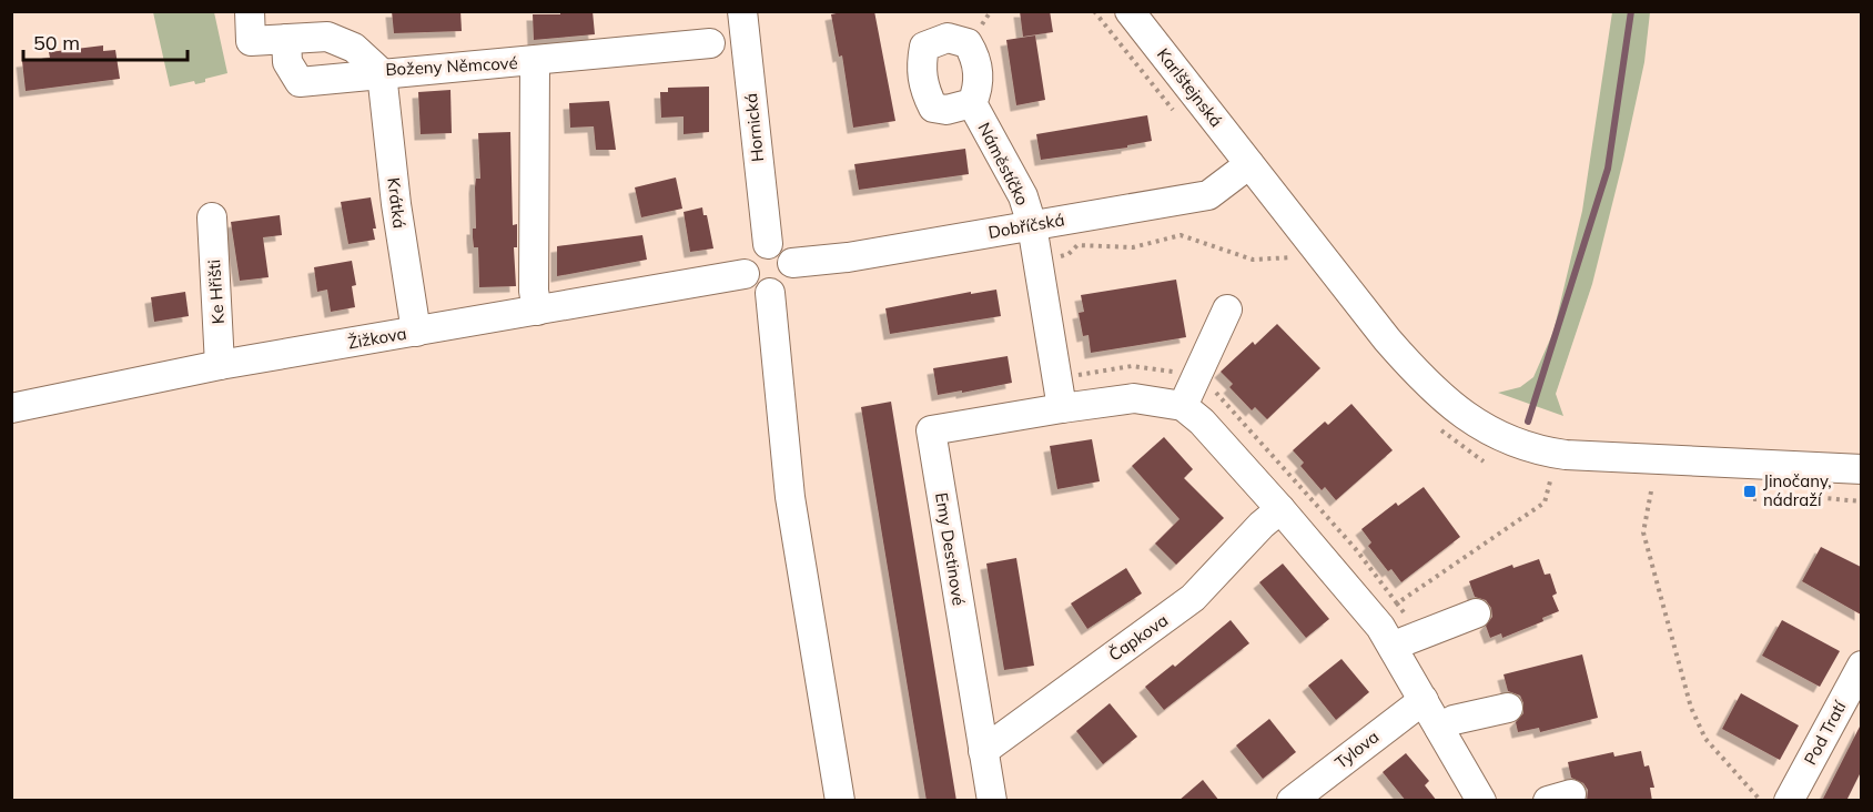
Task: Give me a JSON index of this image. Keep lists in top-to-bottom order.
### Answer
{
  "streets": {
    "street": [
      "Boženy Němcové",
      "Karlštejnská",
      "Hornická",
      "Náměstíčko",
      "Krátká",
      "Dobříčská",
      "Ke Hřišti",
      "Žižkova",
      "Emy Destinové",
      "Čapkova",
      "Pod Tratí",
      "Tylova"
    ]
  },
  "crossings": [
    ["Boženy Němcové", "Krátká"],
    ["Boženy Němcové", "Žižkova"],
    ["Karlštejnská", "Dobříčská"],
    ["Hornická", "Dobříčská"],
    ["Hornická", "Žižkova"],
    ["Náměstíčko", "Dobříčská"],
    ["Krátká", "Žižkova"],
    ["Dobříčská", "Žižkova"],
    ["Ke Hřišti", "Žižkova"],
    ["Emy Destinové", "Čapkova"]
  ],
  "places": {
    "transit": ["Jinočany, nádraží"]
  },
  "scale_bar": "50 m"
}
